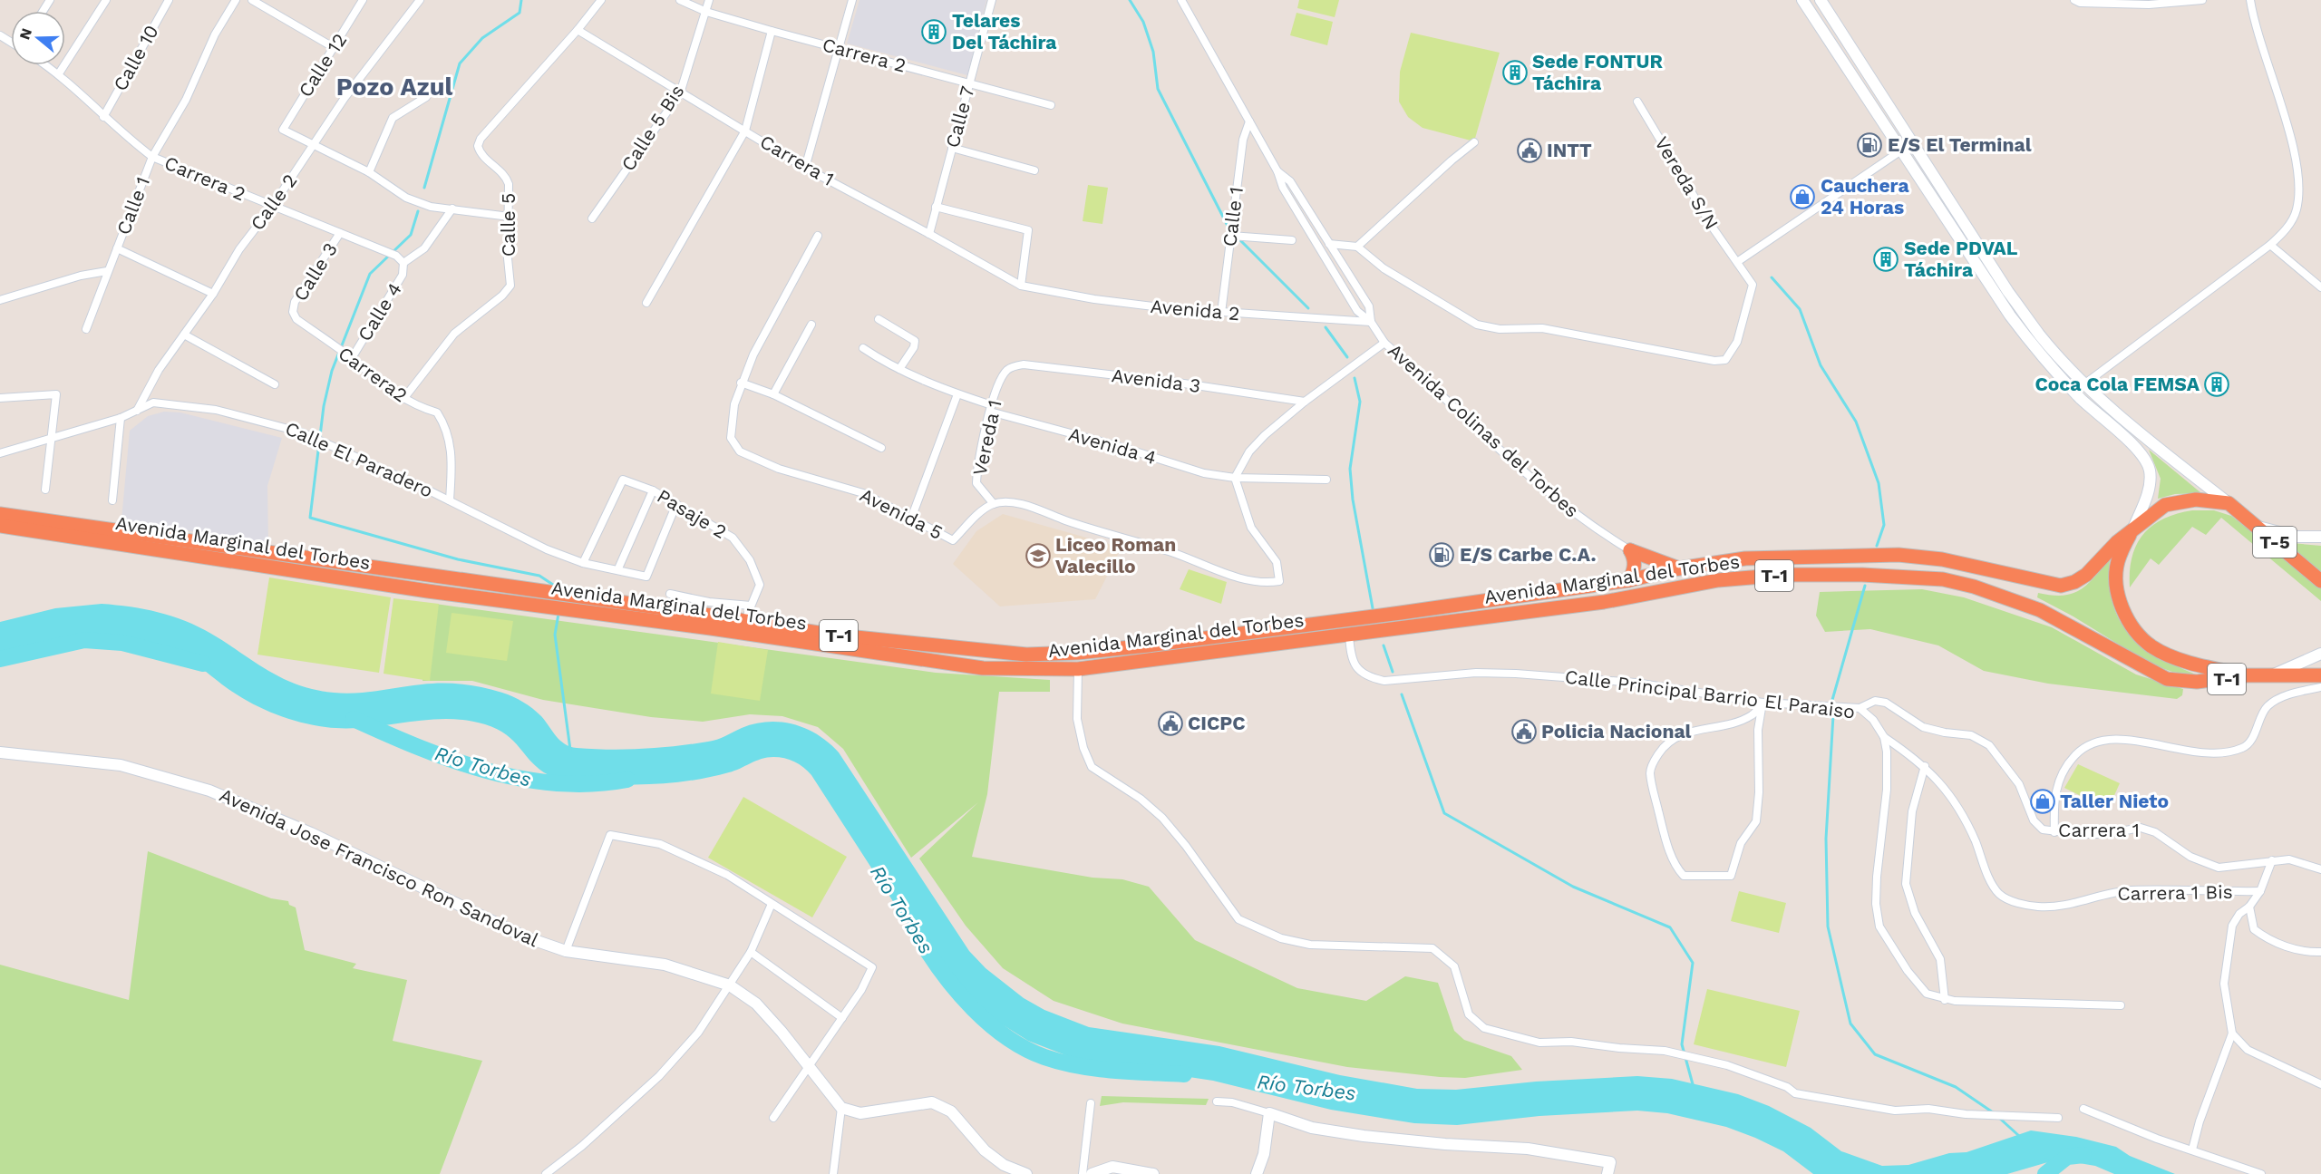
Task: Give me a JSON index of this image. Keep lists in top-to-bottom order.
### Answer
{
  "streets": {
    "highway": ["T-5", "Avenida Marginal del Torbes", "T-1"],
    "street": [
      "Carrera 2",
      "Calle 10",
      "Calle 12",
      "Calle 7",
      "Calle 5 Bis",
      "Carrera 1",
      "Vereda S/N",
      "Calle 2",
      "Calle 1",
      "Calle 5",
      "Calle 3",
      "Avenida 2",
      "Calle 4",
      "Carrera2",
      "Avenida 3",
      "Avenida Colinas del Torbes",
      "Vereda 1",
      "Avenida 4",
      "Calle El Paradero",
      "Pasaje 2",
      "Avenida 5",
      "Calle Principal Barrio El Paraiso",
      "Avenida Jose Francisco Ron Sandoval",
      "Carrera 1 Bis"
    ]
  },
  "crossings": [
    ["Carrera 2", "Calle 10"],
    ["Carrera 2", "Calle 7"],
    ["Carrera 2", "Calle 5 Bis"],
    ["Carrera 2", "Calle 2"],
    ["Carrera 2", "Calle 1"],
    ["Carrera 2", "Calle 3"],
    ["Carrera 2", "Calle 4"],
    ["Calle 12", "Calle 2"],
    ["Calle 7", "Carrera 1"],
    ["Calle 5 Bis", "Carrera 1"],
    ["Carrera 1", "Calle 5"],
    ["Carrera 1", "Avenida 2"],
    ["Carrera 1", "Calle Principal Barrio El Paraiso"],
    ["Calle 2", "Calle El Paradero"],
    ["Calle 1", "Avenida 2"],
    ["Calle 1", "Avenida Colinas del Torbes"],
    ["Calle 5", "Carrera2"],
    ["Calle 3", "Carrera2"],
    ["Avenida 2", "Avenida Colinas del Torbes"],
    ["Calle 4", "Carrera2"],
    ["Carrera2", "Calle El Paradero"],
    ["Avenida 3", "Vereda 1"],
    ["Vereda 1", "Avenida 4"],
    ["Vereda 1", "Avenida 5"],
    ["Calle El Paradero", "Pasaje 2"],
    ["Pasaje 2", "Avenida Marginal del Torbes"],
    ["T-5", "T-1"],
    ["Avenida Marginal del Torbes", "T-1"],
    ["Avenida Marginal del Torbes", "Calle Principal Barrio El Paraiso"],
    ["Calle Principal Barrio El Paraiso", "Carrera 1 Bis"]
  ],
  "districts": ["Pozo Azul"],
  "water": ["Río Torbes"],
  "places": {
    "building": [
      "Telares Del Táchira",
      "Sede FONTUR Táchira",
      "Sede PDVAL Táchira",
      "Coca Cola FEMSA"
    ],
    "fuel station": ["E/S El Terminal", "E/S Carbe C.A."],
    "public building": ["INTT", "CICPC", "Policia Nacional"],
    "shop": ["Cauchera 24 Horas", "Taller Nieto"],
    "school or university": ["Liceo Roman Valecillo"]
  },
  "north": "left"
}
